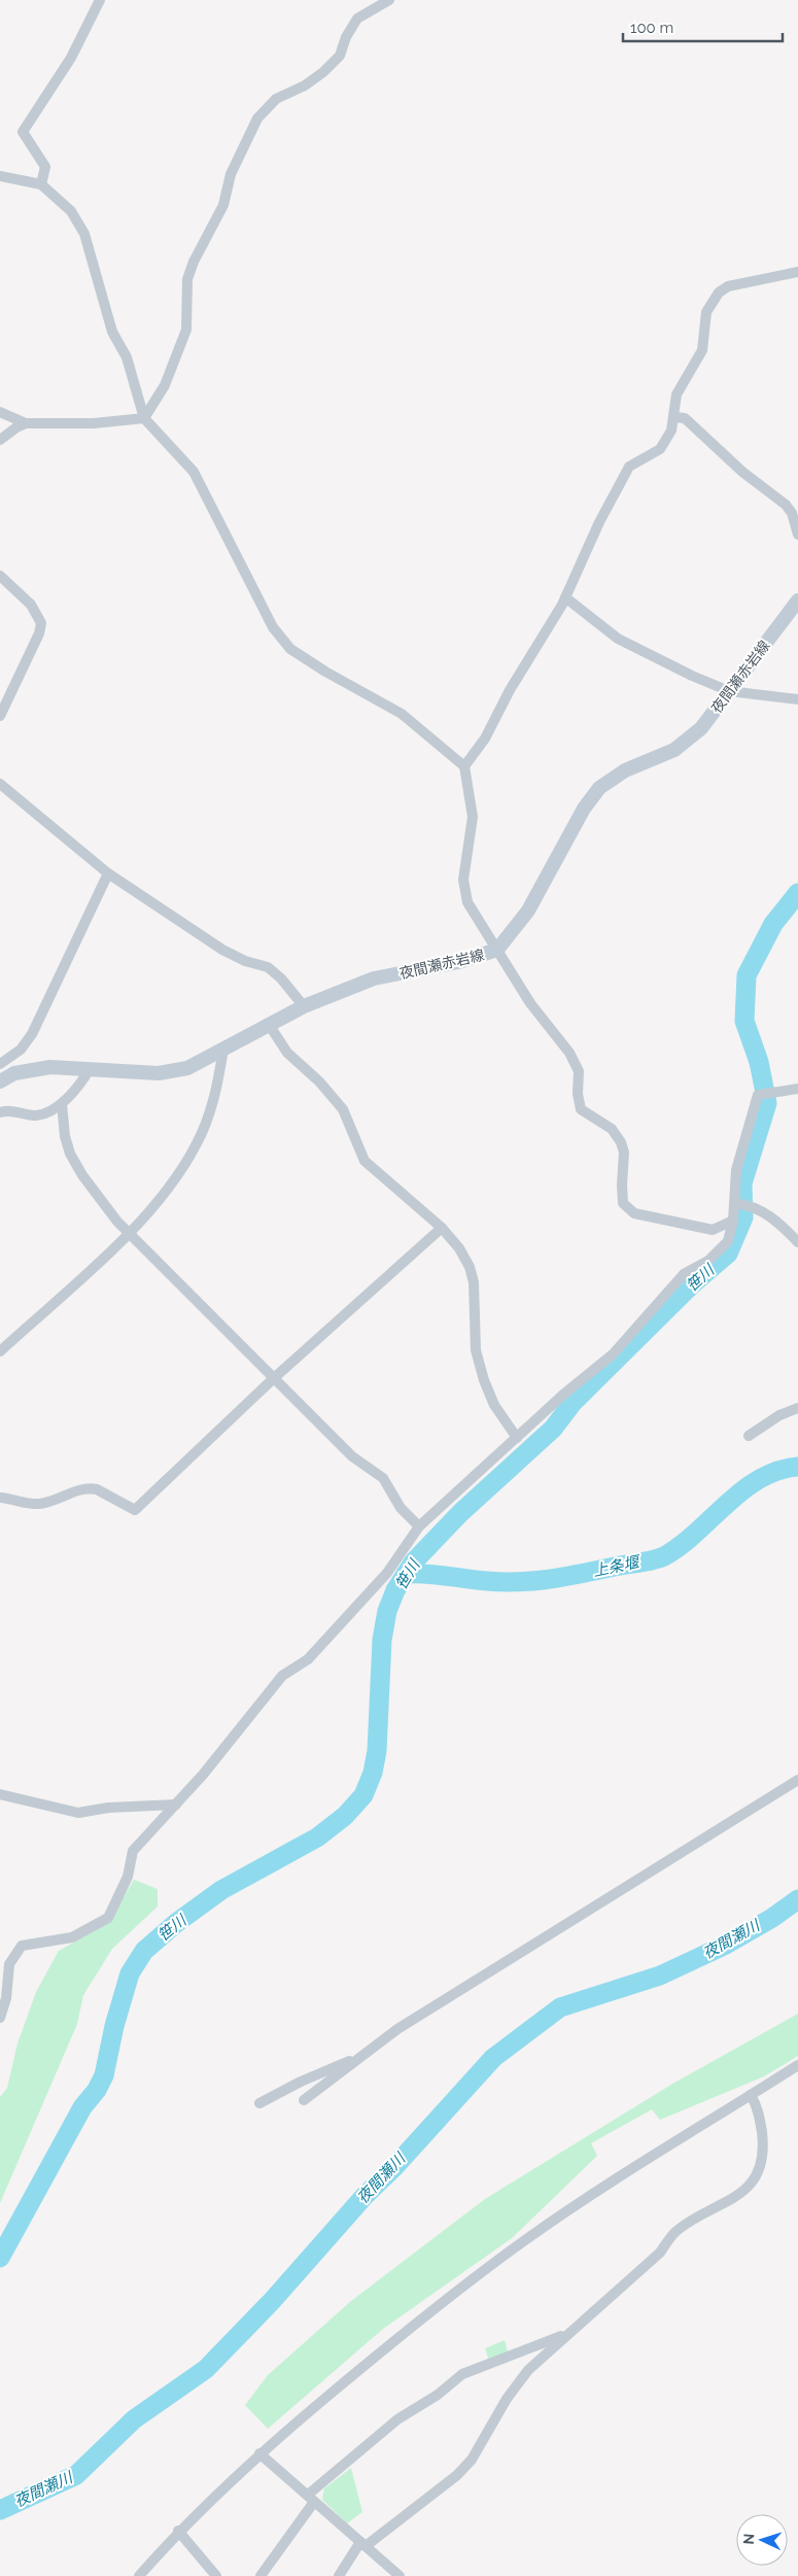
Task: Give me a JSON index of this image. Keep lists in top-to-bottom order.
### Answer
{
  "streets": {
    "main road": ["夜間瀬赤岩線"]
  },
  "water": ["笹川", "上条堰", "夜間瀬川"],
  "scale_bar": "100 m",
  "north": "left"
}
